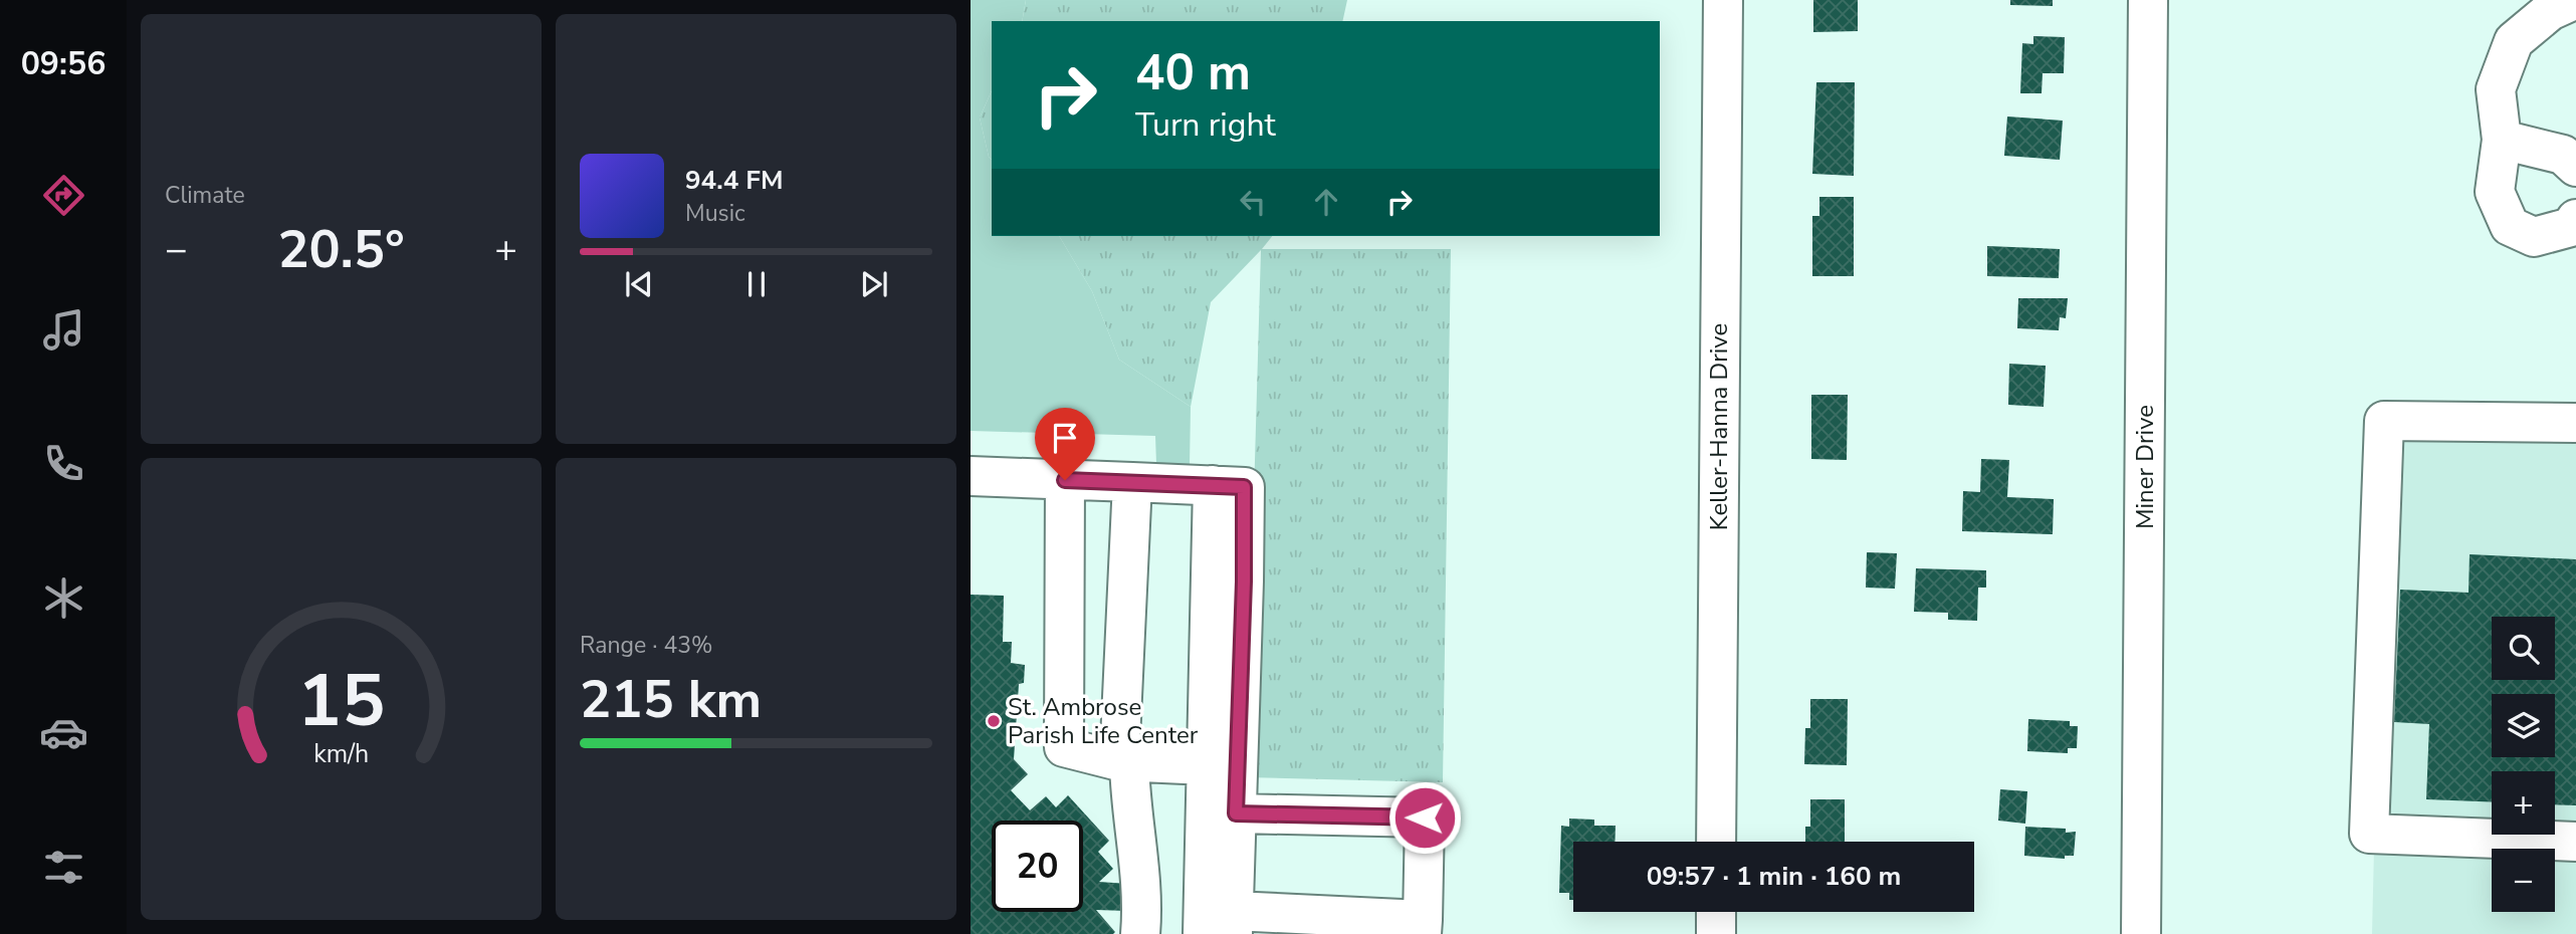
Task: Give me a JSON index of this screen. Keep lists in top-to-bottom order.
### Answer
{
  "streets": {
    "street": ["Keller-Hanna Drive", "Miner Drive"]
  },
  "places": ["St. Ambrose Parish Life Center"],
  "page": {
    "tabs": "09:56",
    "tile": [
      "Climate",
      ["Range · 43%", "215 km"]
    ],
    "turn": ["40 m", "Turn right"],
    "song": ["94.4 FM", "Music"],
    "heat": ["−", "20.5°", "+"],
    "map_buttons": ["+", "−"],
    "limit": "20",
    "trip": "09:57 · 1 min · 160 m",
    "gauge": ["15", "km/h"]
  }
}
